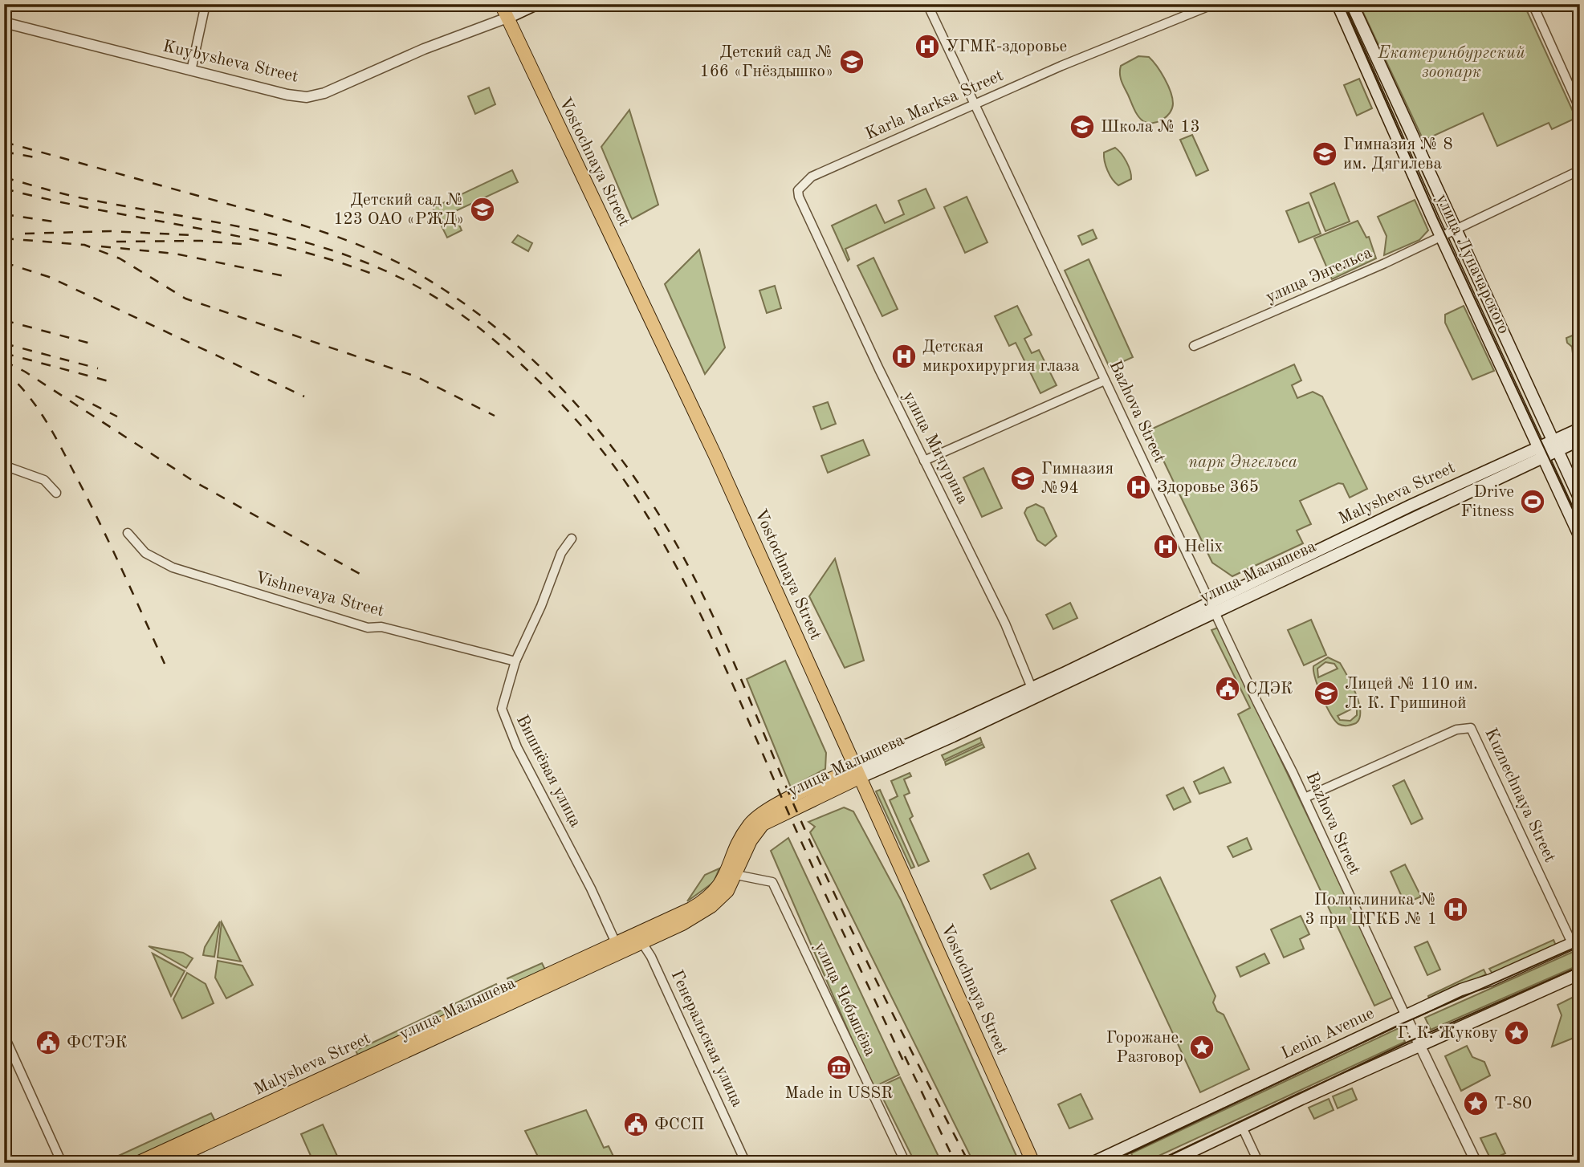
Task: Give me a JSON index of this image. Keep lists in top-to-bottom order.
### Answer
{
  "streets": {
    "main road": [
      "Kuybysheva Street",
      "Vostochnaya Street",
      "улица Луначарского",
      "Malysheva Street",
      "улица Малышева",
      "Lenin Avenue"
    ],
    "street": [
      "Karla Marksa Street",
      "улица Энгельса",
      "Bazhova Street",
      "улица Мичурина",
      "Vishnevaya Street",
      "Вишнёвая улица",
      "Kuznechnaya Street",
      "улица Чебышёва",
      "Генеральская улица"
    ]
  },
  "crossings": [
    ["Kuybysheva Street", "Vostochnaya Street"],
    ["Karla Marksa Street", "Bazhova Street"],
    ["Karla Marksa Street", "улица Мичурина"],
    ["Vostochnaya Street", "улица Малышева"],
    ["улица Луначарского", "улица Энгельса"],
    ["улица Луначарского", "Malysheva Street"],
    ["Bazhova Street", "Malysheva Street"],
    ["Bazhova Street", "улица Малышева"],
    ["Bazhova Street", "Kuznechnaya Street"],
    ["Bazhova Street", "Lenin Avenue"],
    ["улица Мичурина", "улица Малышева"],
    ["Malysheva Street", "улица Малышева"],
    ["Malysheva Street", "Вишнёвая улица"],
    ["улица Малышева", "Вишнёвая улица"],
    ["улица Малышева", "улица Чебышёва"],
    ["улица Малышева", "Генеральская улица"],
    ["Vishnevaya Street", "Вишнёвая улица"],
    ["Kuznechnaya Street", "Lenin Avenue"]
  ],
  "parks": ["Екатеринбургский зоопарк", "парк Энгельса"],
  "places": {
    "hospital": [
      "УГМК-здоровье",
      "Детская микрохирургия глаза",
      "Здоровье 365",
      "Helix",
      "Поликлиника № 3 при ЦГКБ № 1"
    ],
    "school or university": [
      "Детский сад № 166 «Гнёздышко»",
      "Школа № 13",
      "Гимназия № 8 им. Дягилева",
      "Детский сад № 123 ОАО «РЖД»",
      "Гимназия №94",
      "Лицей № 110 им. Л. К. Гришиной"
    ],
    "sports": ["Drive Fitness"],
    "public building": ["СДЭК", "ФСТЭК", "ФССП"],
    "place": ["Г. К. Жукову", "Горожане. Разговор", "Т-80"],
    "museum": ["Made in USSR"]
  }
}
